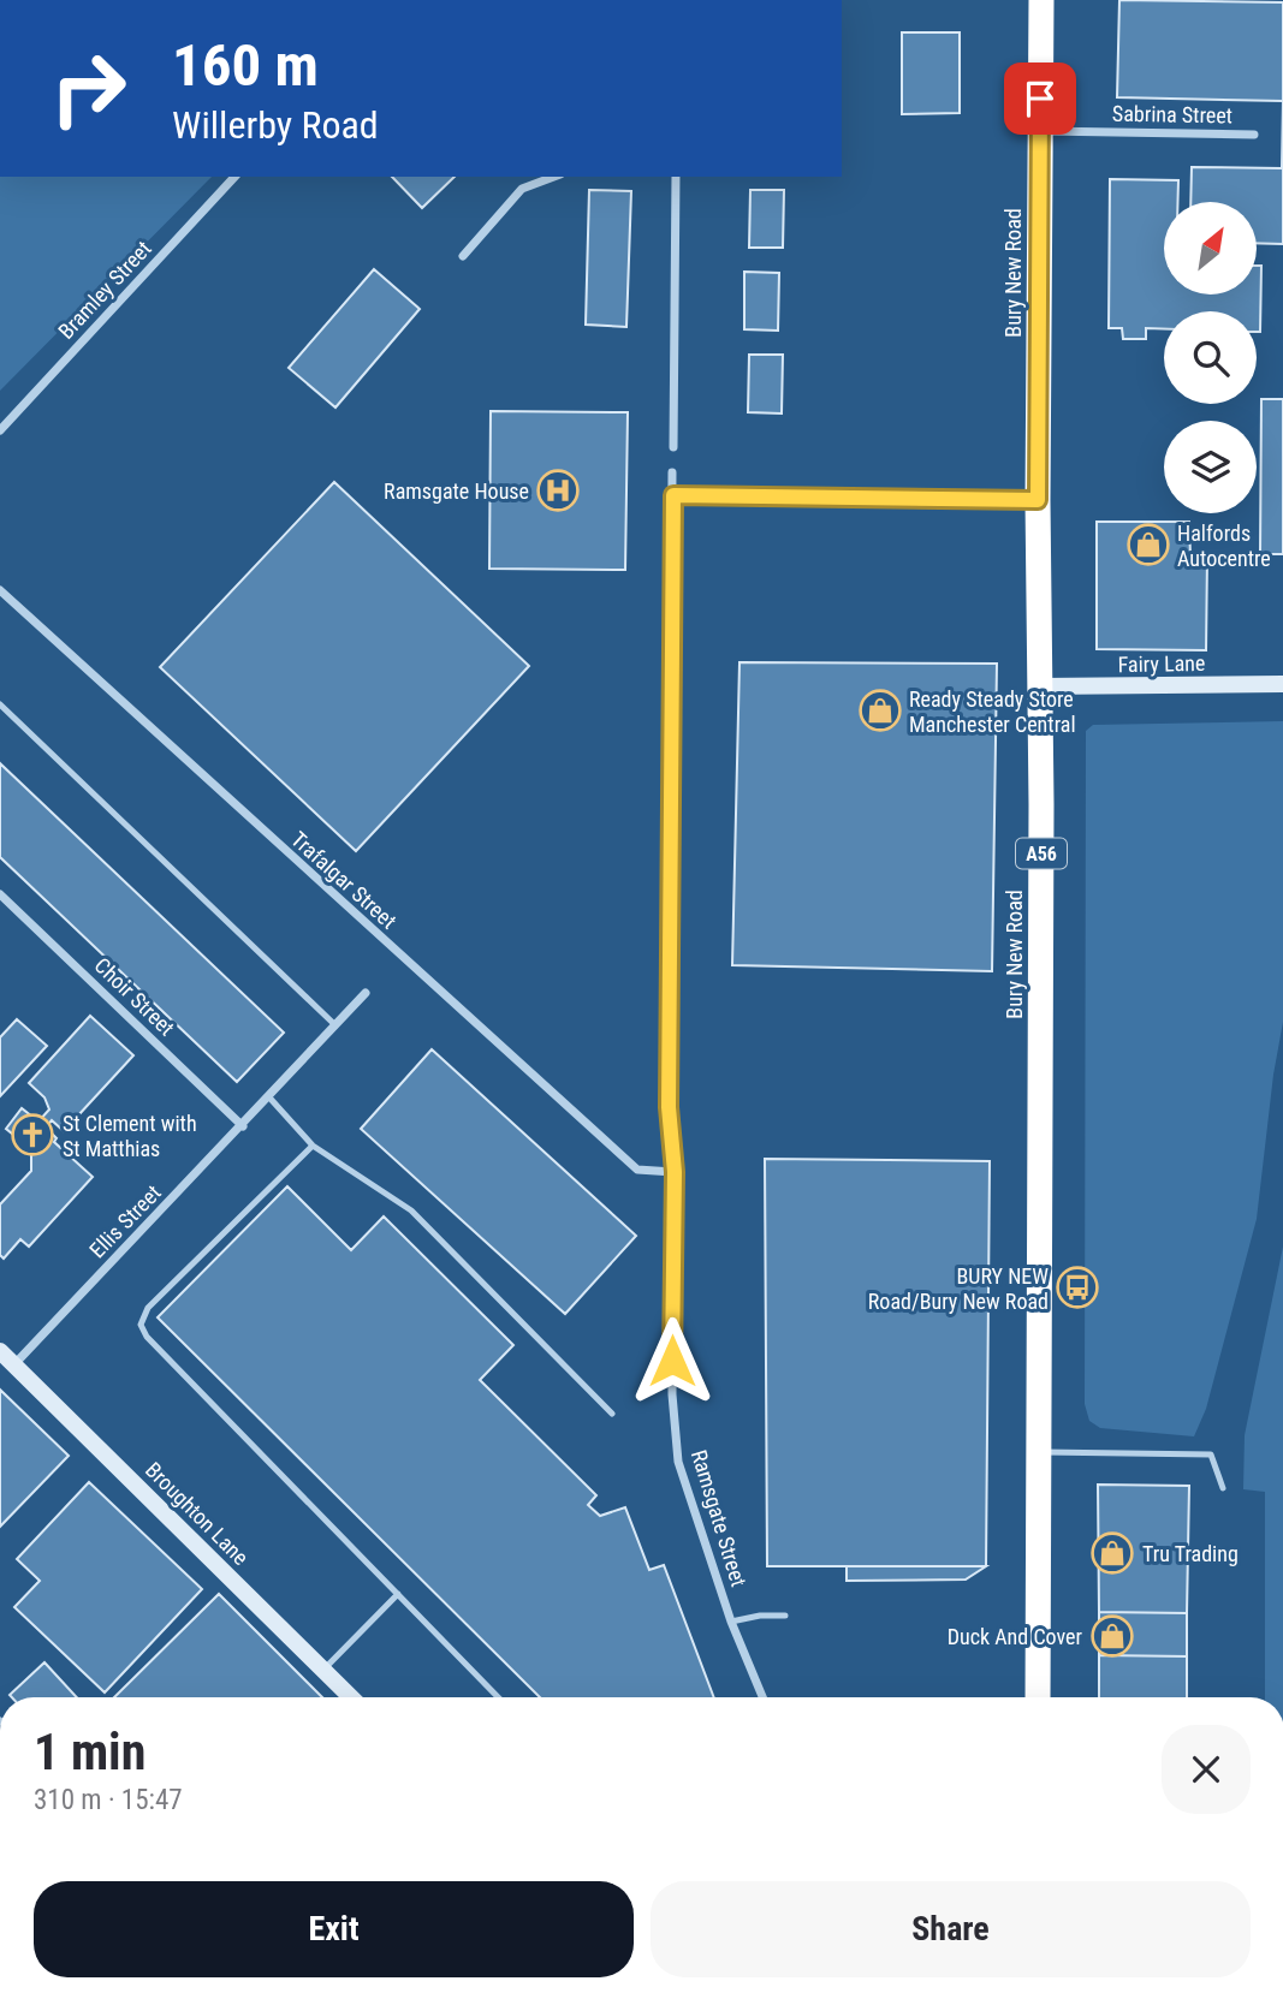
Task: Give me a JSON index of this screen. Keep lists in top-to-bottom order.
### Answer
{
  "streets": {
    "highway": ["Bury New Road", "A56"],
    "street": [
      "Sabrina Street",
      "Bramley Street",
      "Fairy Lane",
      "Trafalgar Street",
      "Choir Street",
      "Ellis Street",
      "Broughton Lane",
      "Ramsgate Street"
    ]
  },
  "crossings": [
    ["Sabrina Street", "Bury New Road"],
    ["Bury New Road", "Fairy Lane"],
    ["Trafalgar Street", "Ramsgate Street"],
    ["Choir Street", "Ellis Street"],
    ["Ellis Street", "Broughton Lane"]
  ],
  "places": {
    "hospital": ["Ramsgate House"],
    "shop": [
      "Halfords Autocentre",
      "Ready Steady Store Manchester Central",
      "Tru Trading",
      "Duck And Cover"
    ],
    "church": ["St Clement with St Matthias"],
    "bus stop": ["BURY NEW Road/Bury New Road"]
  },
  "north": "top right",
  "page": {
    "turn": ["160 m", "Willerby Road"],
    "heading": ["1 min", "310 m · 15:47"],
    "buttons": ["Exit", "Share"]
  }
}
